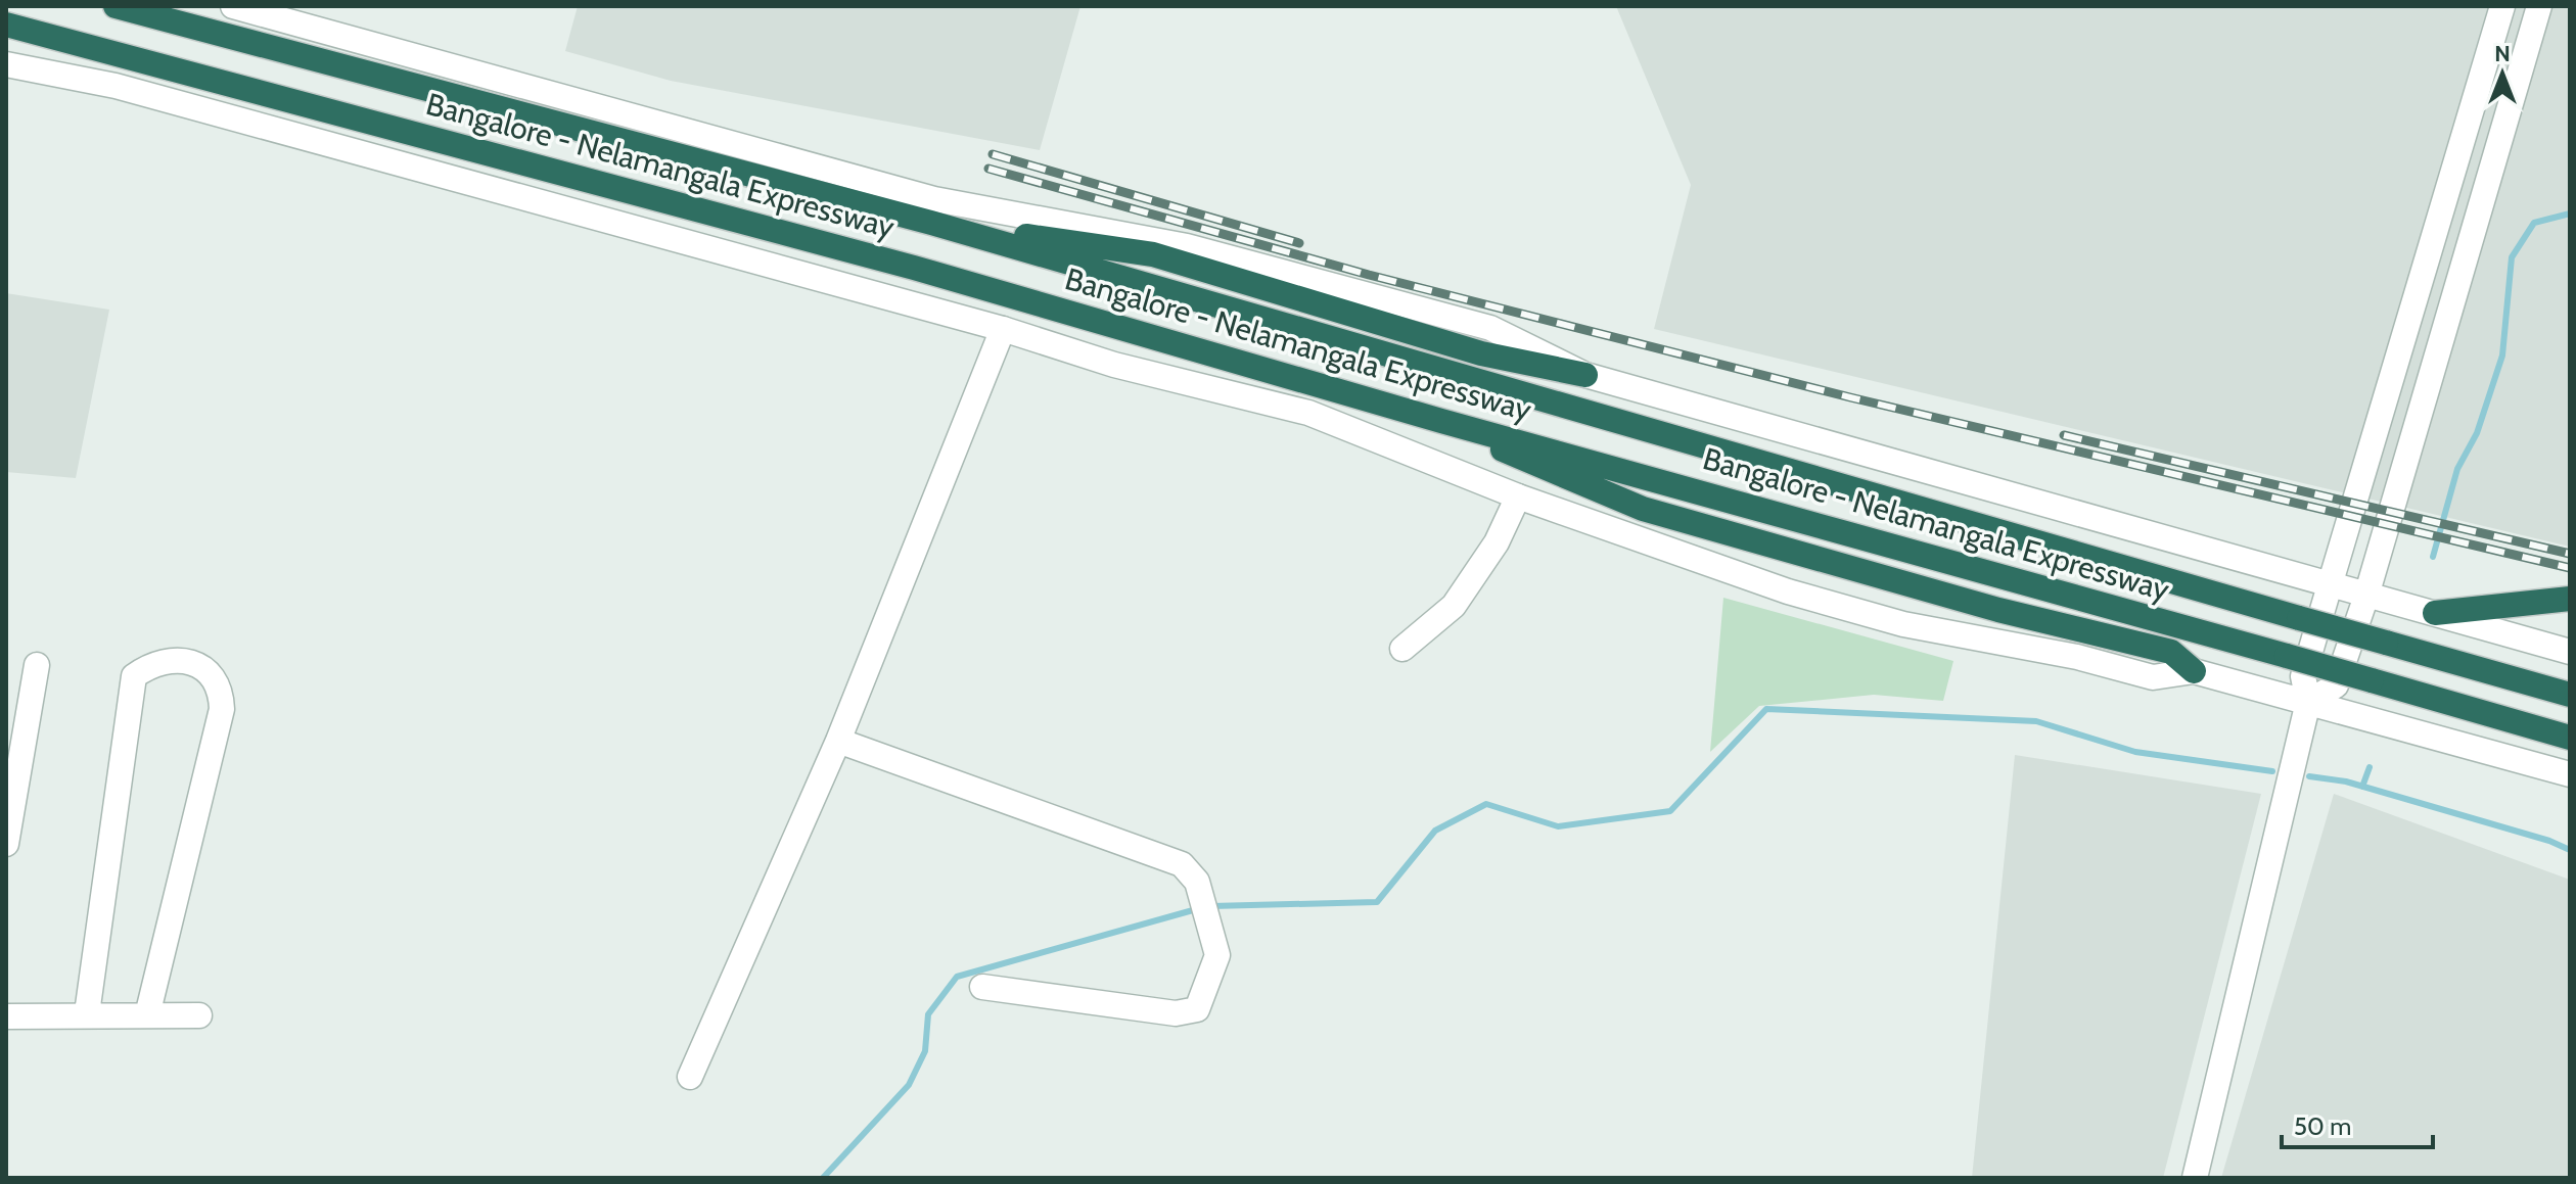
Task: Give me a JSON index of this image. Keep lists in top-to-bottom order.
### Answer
{
  "streets": {
    "highway": ["Bangalore - Nelamangala Expressway"]
  },
  "scale_bar": "50 m",
  "north": "top"
}
